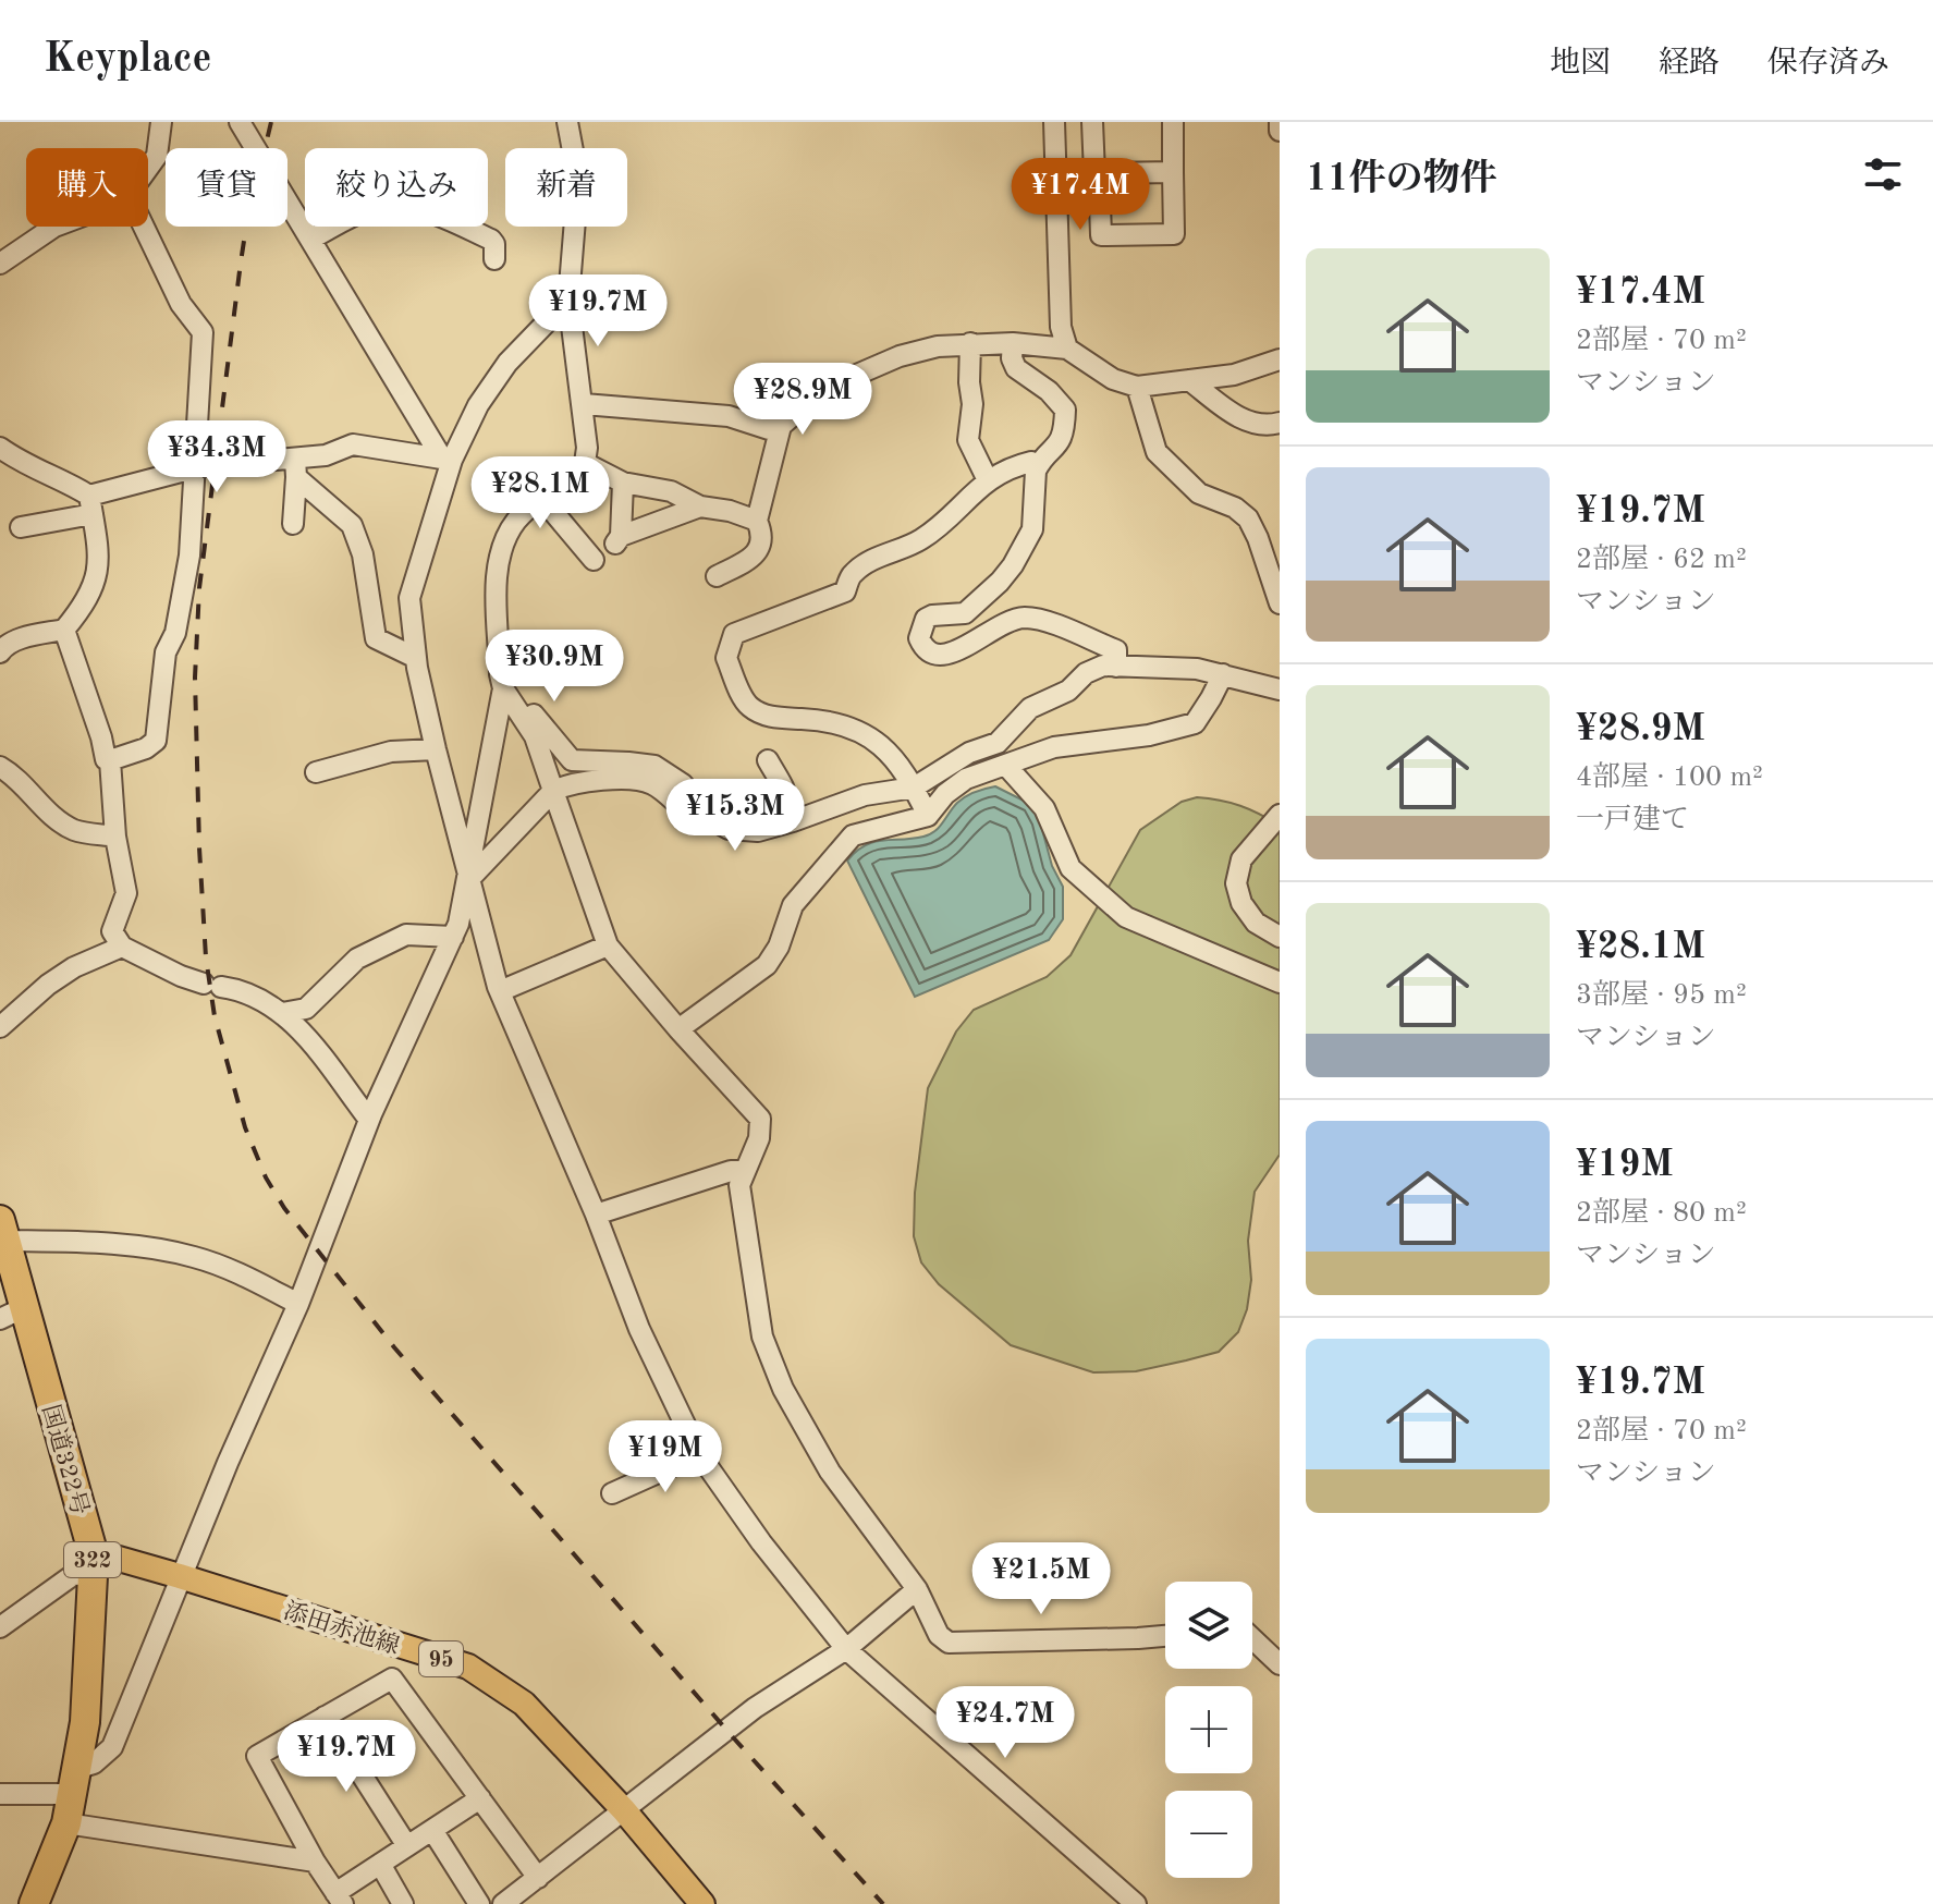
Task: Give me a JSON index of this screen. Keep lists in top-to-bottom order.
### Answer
{
  "streets": {
    "highway": ["国道322号", "322"],
    "main road": ["添田赤池線", "95"]
  },
  "crossings": [
    ["国道322号", "添田赤池線"]
  ],
  "page": {
    "header": "Keyplace",
    "nav": ["地図", "経路", "保存済み"],
    "heading": "11件の物件",
    "chip": [
      "購入",
      "賃貸",
      "絞り込み",
      "新着"
    ],
    "price": [
      "¥17.4M",
      "¥19.7M",
      "¥28.9M",
      "¥34.3M",
      "¥28.1M",
      "¥30.9M",
      "¥15.3M",
      "¥19M",
      "¥21.5M",
      "¥24.7M",
      "¥19.7M"
    ],
    "list": [
      {
        "name": "¥17.4M",
        "note": "2部屋 · 70 m² · マンション"
      },
      {
        "name": "¥19.7M",
        "note": "2部屋 · 62 m² · マンション"
      },
      {
        "name": "¥28.9M",
        "note": "4部屋 · 100 m² · 一戸建て"
      },
      {
        "name": "¥28.1M",
        "note": "3部屋 · 95 m² · マンション"
      },
      {
        "name": "¥19M",
        "note": "2部屋 · 80 m² · マンション"
      },
      {
        "name": "¥19.7M",
        "note": "2部屋 · 70 m² · マンション"
      }
    ],
    "map_buttons": ["+", "−"]
  }
}
